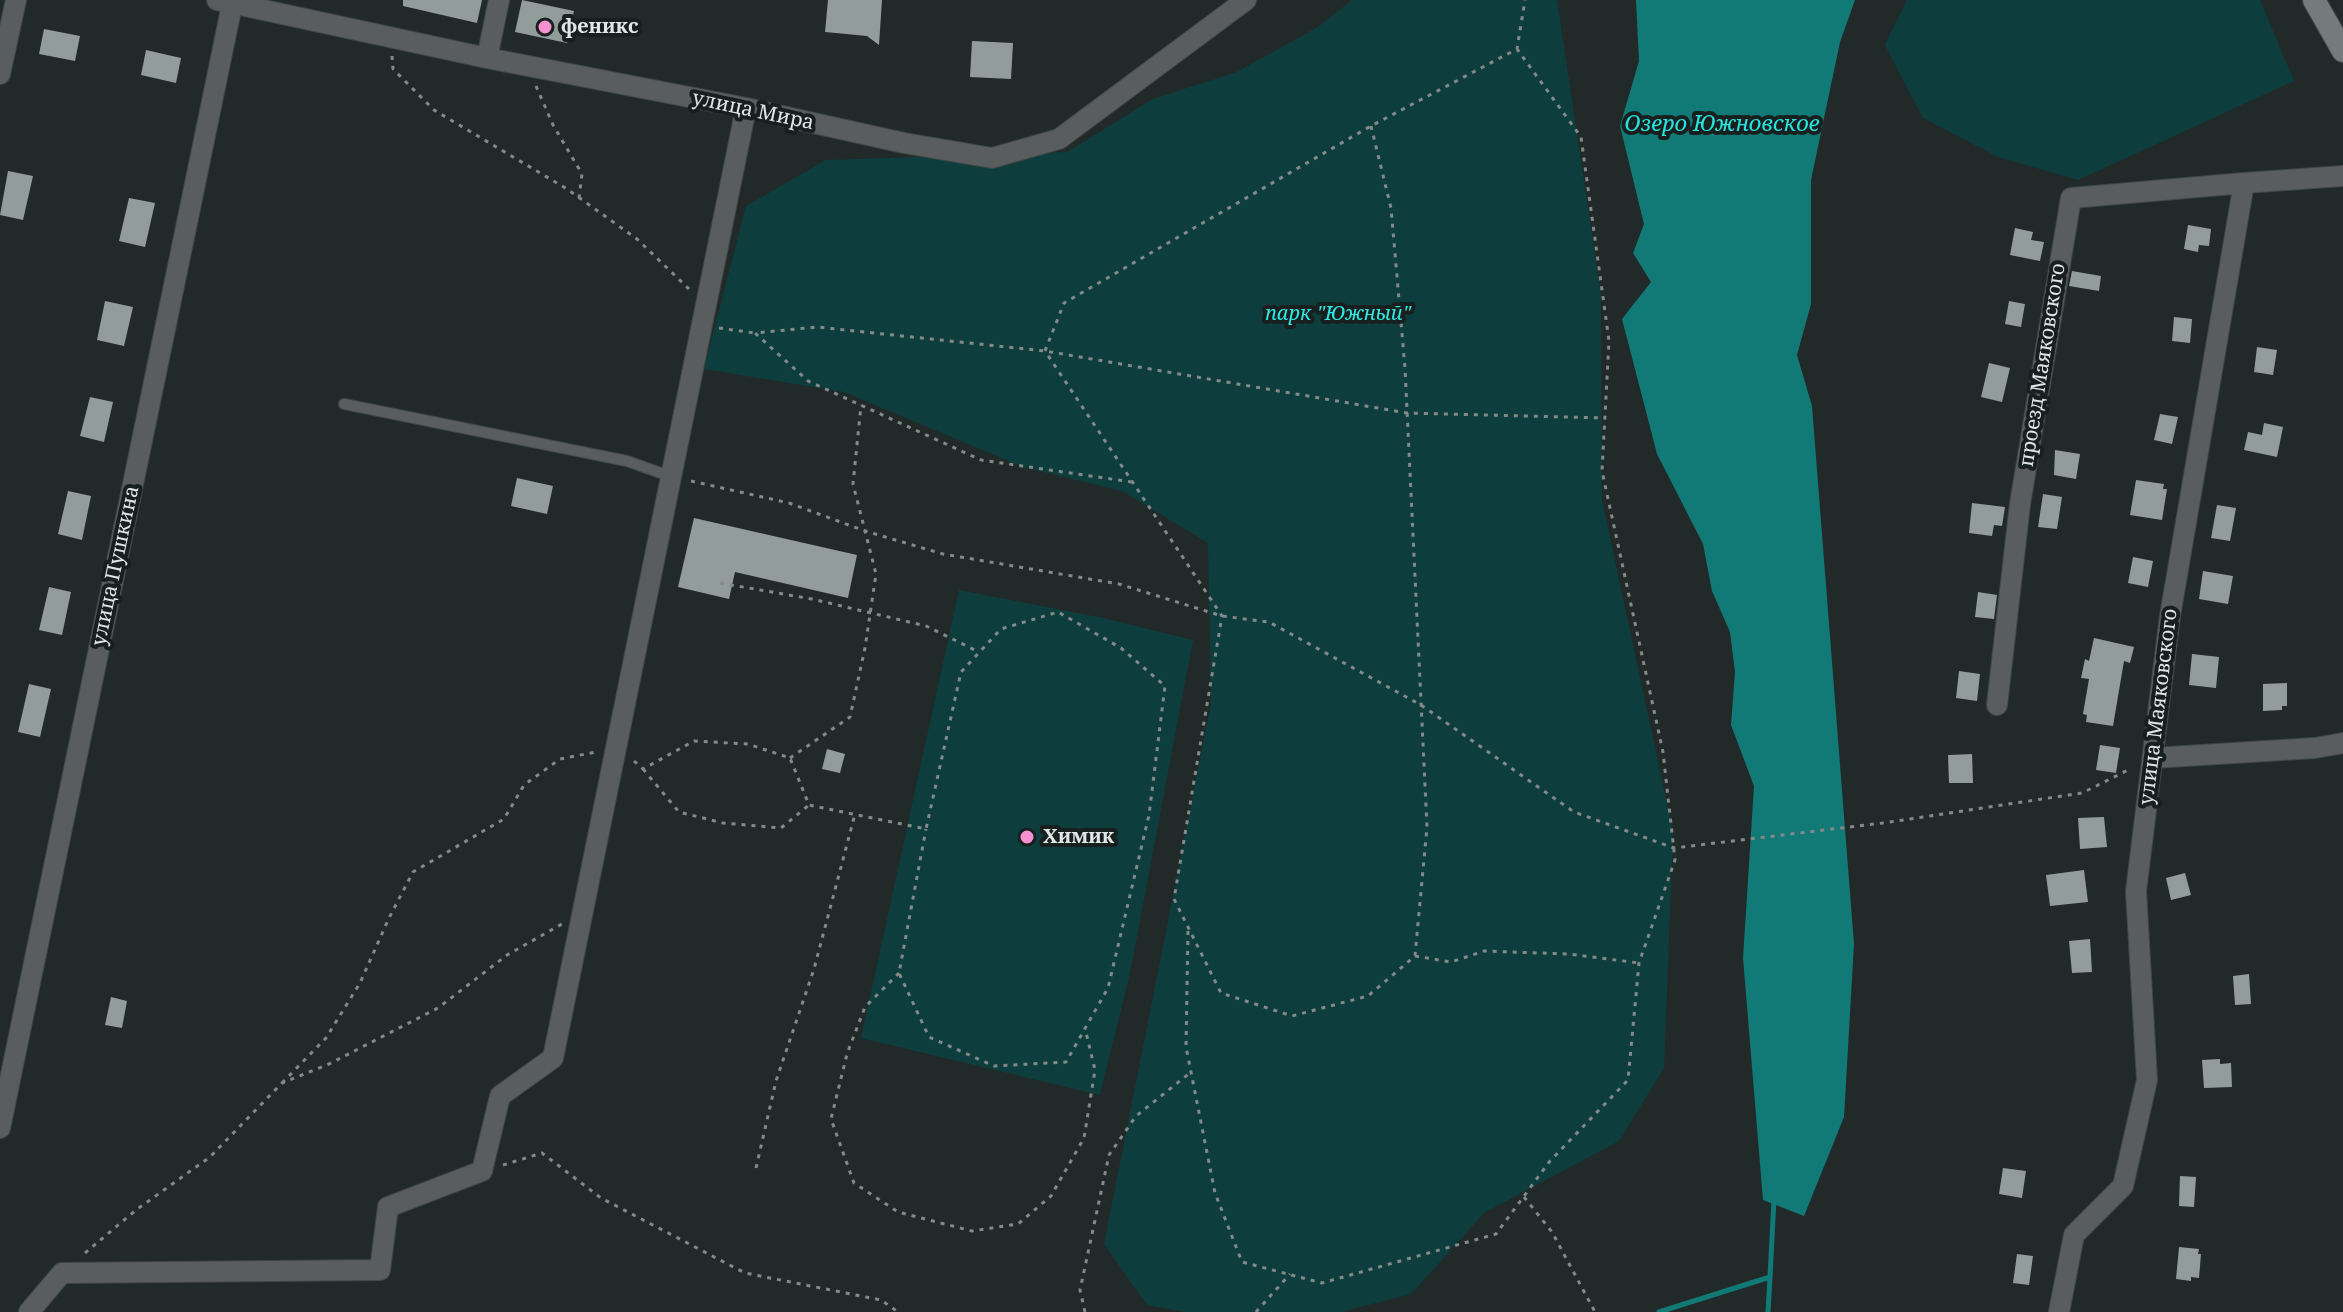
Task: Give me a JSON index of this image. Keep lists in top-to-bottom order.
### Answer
{
  "streets": {
    "street": [
      "улица Мира",
      "проезд Маяковского",
      "улица Пушкина",
      "улица Маяковского"
    ]
  },
  "crossings": [
    ["улица Мира", "улица Пушкина"],
    ["проезд Маяковского", "улица Маяковского"]
  ],
  "water": ["Озеро Южновское"],
  "parks": ["парк \"Южный\""],
  "places": ["феникс", "Химик"]
}
